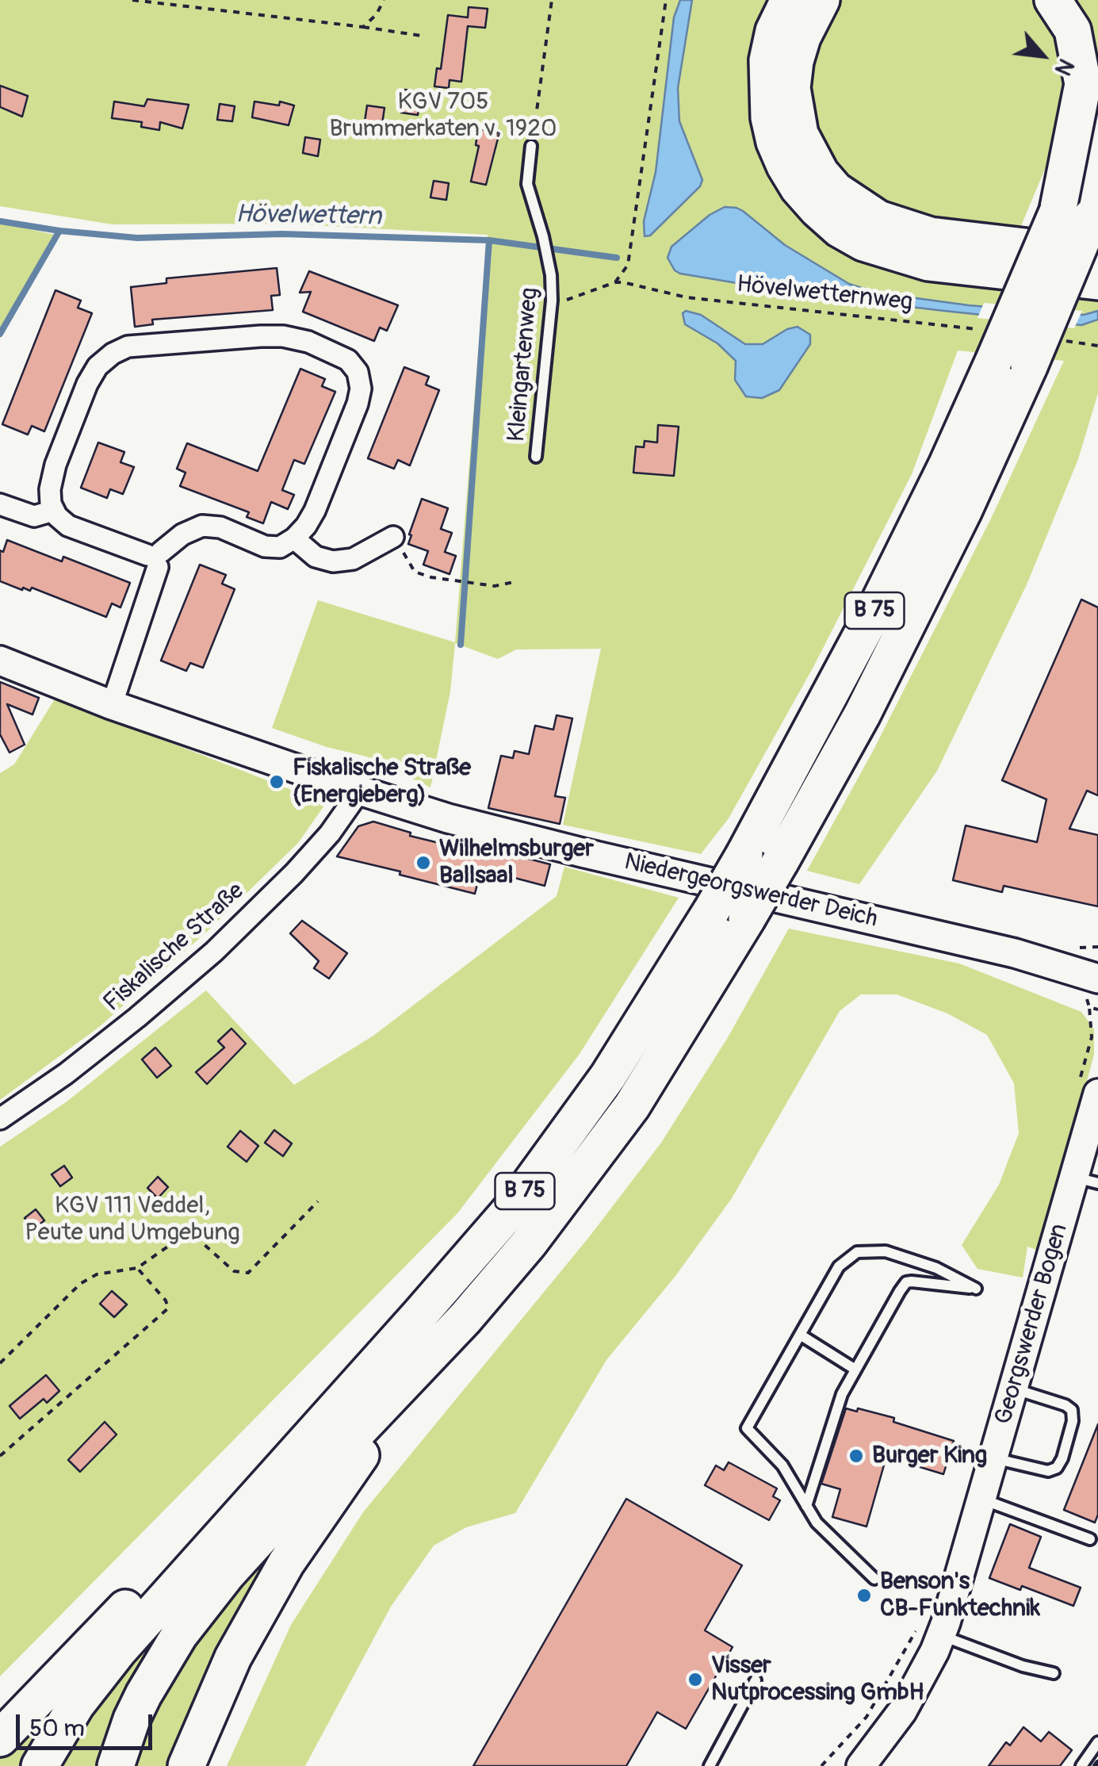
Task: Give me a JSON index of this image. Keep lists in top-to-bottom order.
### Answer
{
  "streets": {
    "highway": ["B 75"],
    "street": ["Niedergeorgswerder Deich", "Fiskalische Straße", "Georgswerder Bogen"],
    "lane": ["Kleingartenweg"],
    "path": ["Hövelwetternweg"]
  },
  "crossings": [
    ["Hövelwetternweg", "Kleingartenweg"],
    ["Hövelwetternweg", "B 75"],
    ["Niedergeorgswerder Deich", "Fiskalische Straße"]
  ],
  "water": ["Hövelwettern"],
  "parks": ["KGV 705 Brummerkaten v. 1920", "KGV 111 Veddel, Peute und Umgebung"],
  "places": [
    "Fiskalische Straße (Energieberg)",
    "Wilhelmsburger Ballsaal",
    "Burger King",
    "Benson's CB-Funktechnik",
    "Visser Nutprocessing GmbH"
  ],
  "scale_bar": "50 m",
  "north": "bottom right"
}
